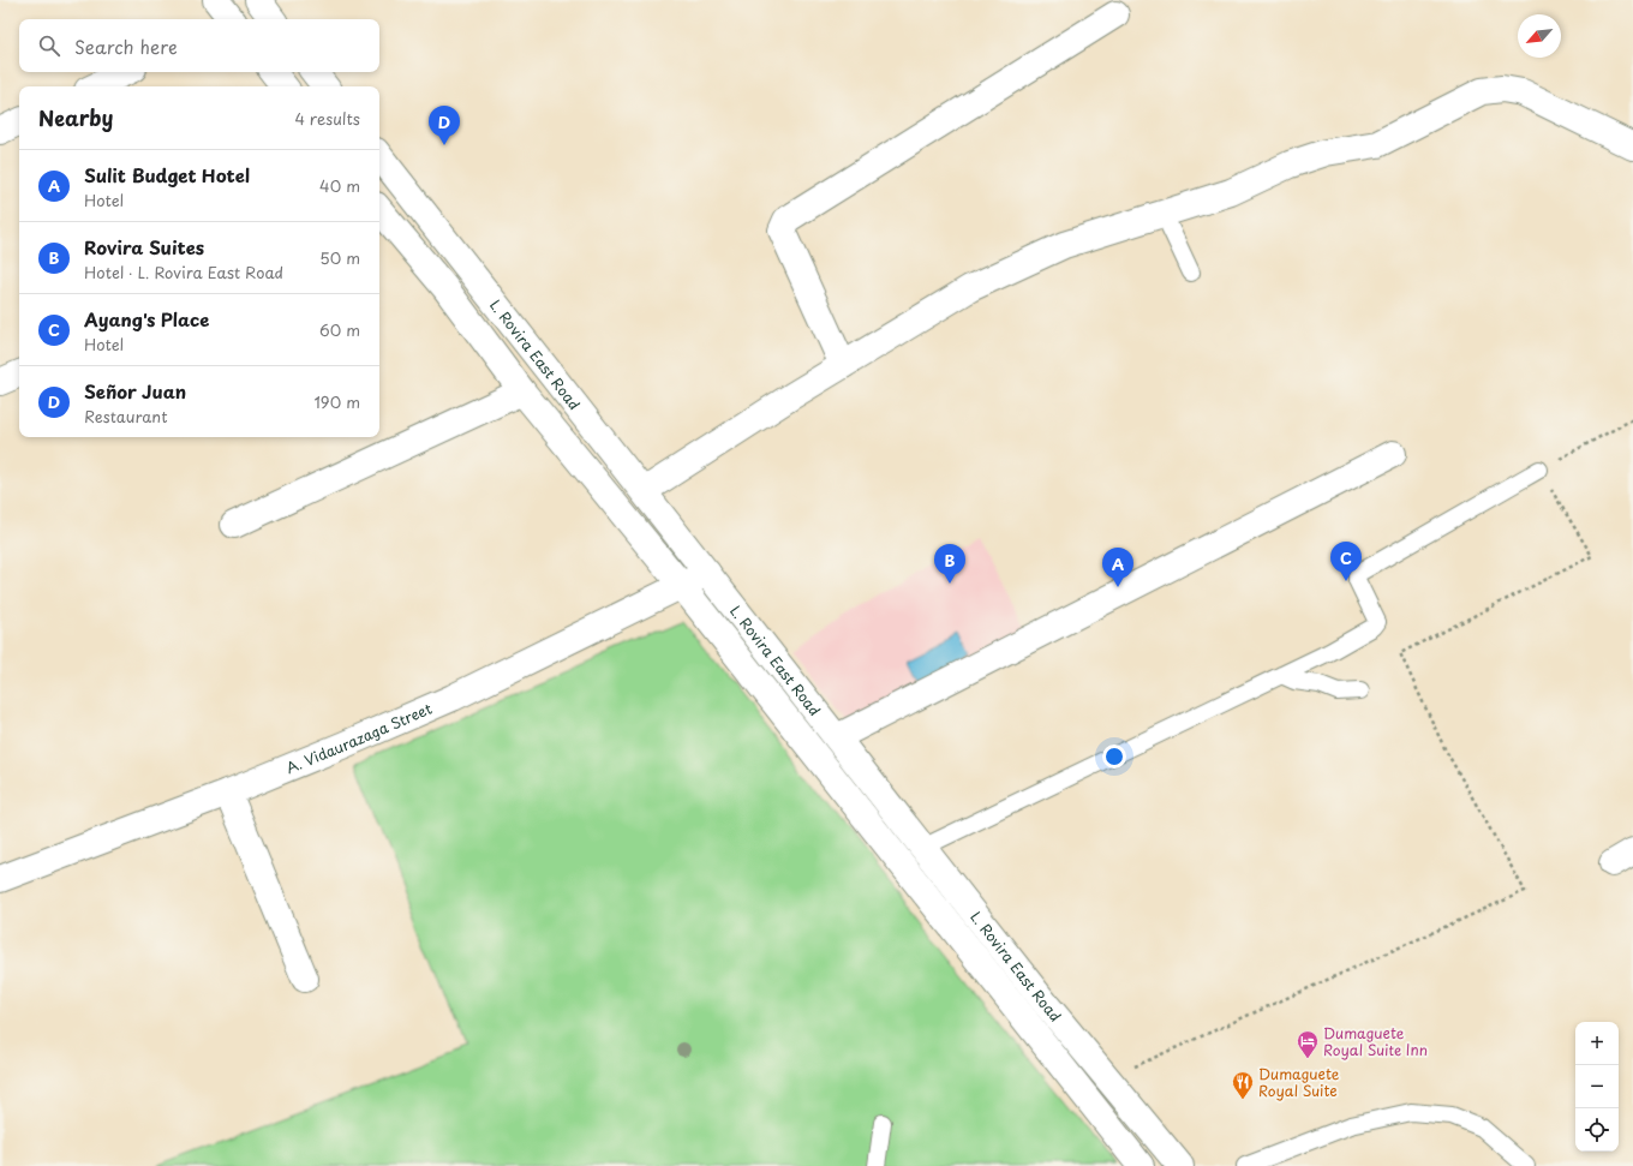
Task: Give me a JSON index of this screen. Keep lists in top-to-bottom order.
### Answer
{
  "streets": {
    "street": ["L. Rovira East Road", "A. Vidaurazaga Street"]
  },
  "crossings": [
    ["L. Rovira East Road", "A. Vidaurazaga Street"]
  ],
  "places": {
    "hotel": ["Dumaguete Royal Suite Inn"],
    "restaurant": ["Dumaguete Royal Suite"]
  },
  "north": "bottom left",
  "page": {
    "search": "Search here",
    "heading": ["Nearby", "4 results"],
    "pins": [
      "D",
      "C",
      "B",
      "A"
    ],
    "list": [
      {
        "mark": "A",
        "name": "Sulit Budget Hotel",
        "note": "Hotel",
        "value": "40 m"
      },
      {
        "mark": "B",
        "name": "Rovira Suites",
        "note": "Hotel · L. Rovira East Road",
        "value": "50 m"
      },
      {
        "mark": "C",
        "name": "Ayang's Place",
        "note": "Hotel",
        "value": "60 m"
      },
      {
        "mark": "D",
        "name": "Señor Juan",
        "note": "Restaurant",
        "value": "190 m"
      }
    ],
    "map_buttons": ["+", "−"]
  }
}
